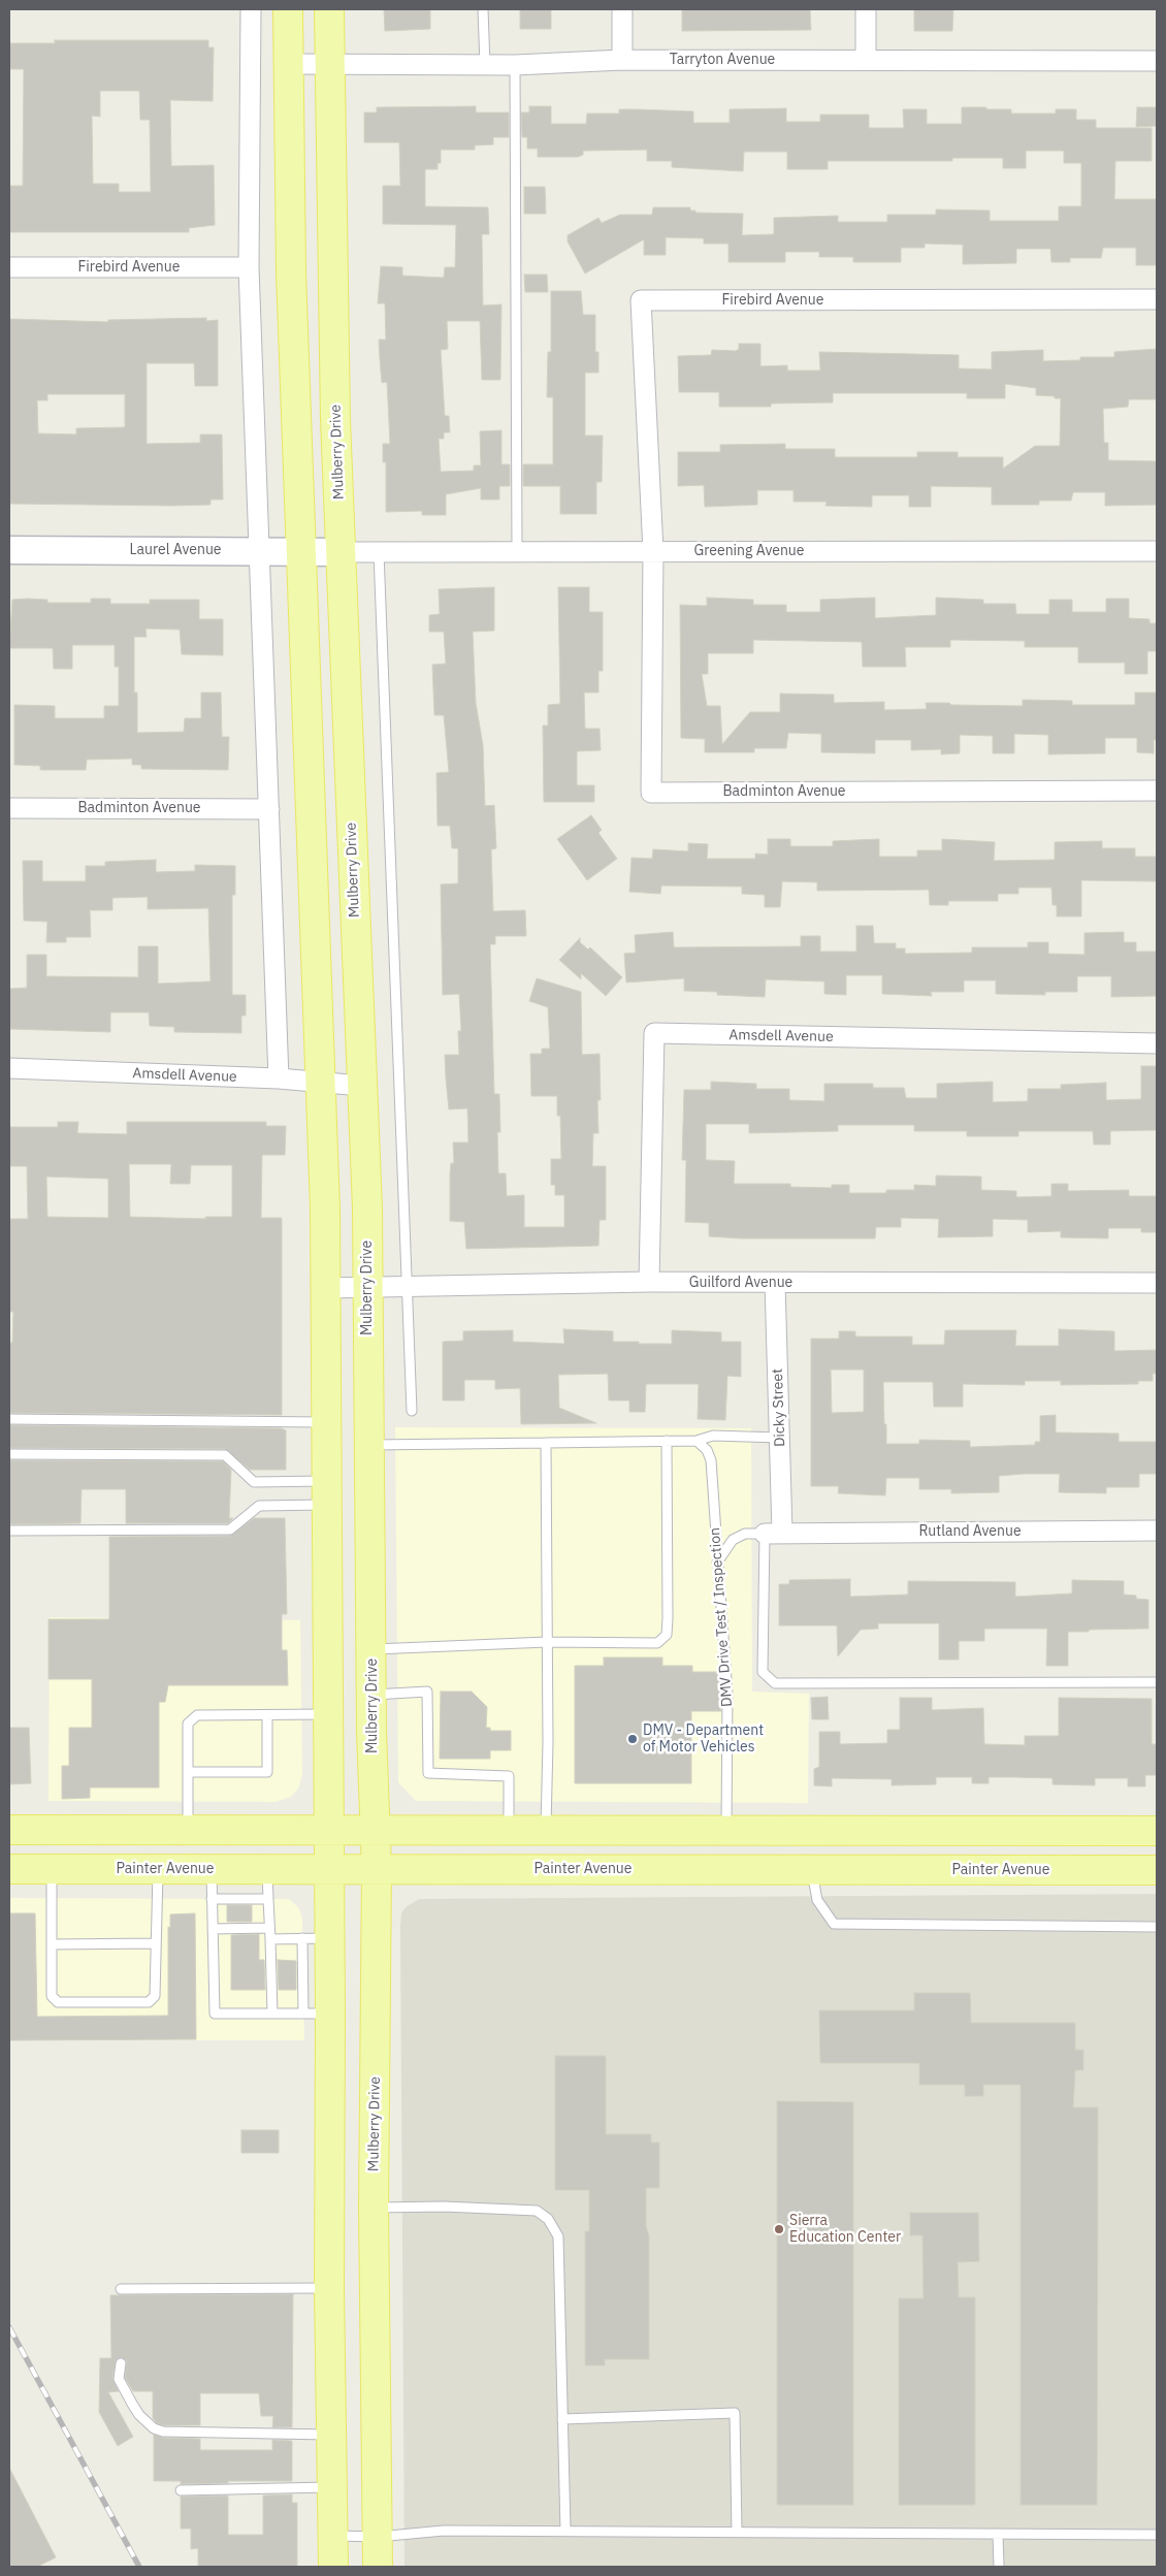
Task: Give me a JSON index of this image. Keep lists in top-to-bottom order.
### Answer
{
  "streets": {
    "main road": ["Mulberry Drive", "Painter Avenue"],
    "street": [
      "Tarryton Avenue",
      "Firebird Avenue",
      "Laurel Avenue",
      "Greening Avenue",
      "Badminton Avenue",
      "Amsdell Avenue",
      "Guilford Avenue",
      "Dicky Street",
      "Rutland Avenue"
    ],
    "lane": ["DMV Drive Test / Inspection"]
  },
  "crossings": [
    ["Tarryton Avenue", "Mulberry Drive"],
    ["Firebird Avenue", "Greening Avenue"],
    ["Firebird Avenue", "Badminton Avenue"],
    ["Mulberry Drive", "Laurel Avenue"],
    ["Mulberry Drive", "Greening Avenue"],
    ["Mulberry Drive", "Amsdell Avenue"],
    ["Mulberry Drive", "Guilford Avenue"],
    ["Mulberry Drive", "Painter Avenue"],
    ["Laurel Avenue", "Greening Avenue"],
    ["Greening Avenue", "Badminton Avenue"],
    ["Amsdell Avenue", "Guilford Avenue"],
    ["Guilford Avenue", "Dicky Street"],
    ["Dicky Street", "Rutland Avenue"]
  ],
  "places": ["DMV - Department of Motor Vehicles", "Sierra Education Center"]
}
